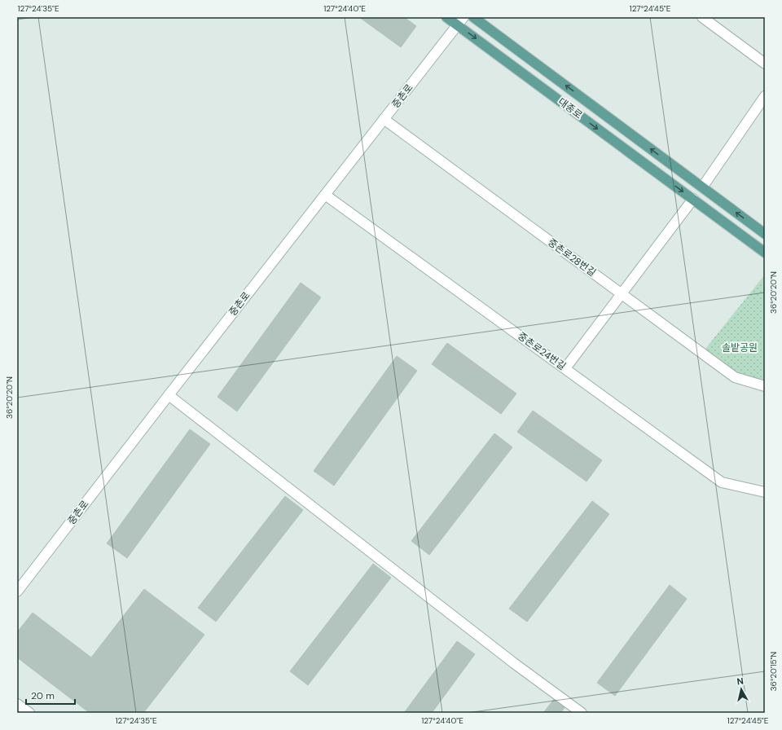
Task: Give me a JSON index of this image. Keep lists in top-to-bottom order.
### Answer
{
  "streets": {
    "main road": ["대종로"],
    "street": ["중촌로", "중촌로28번길", "중촌로24번길"]
  },
  "crossings": [
    ["중촌로", "대종로"],
    ["중촌로", "중촌로28번길"],
    ["중촌로", "중촌로24번길"]
  ],
  "parks": ["솔밭공원"],
  "scale_bar": "20 m",
  "north": "top",
  "coordinates": [
    "127°24'35\"E",
    "127°24'40\"E",
    "127°24'45\"E",
    "36°20'20\"N",
    "36°20'15\"N"
  ]
}
